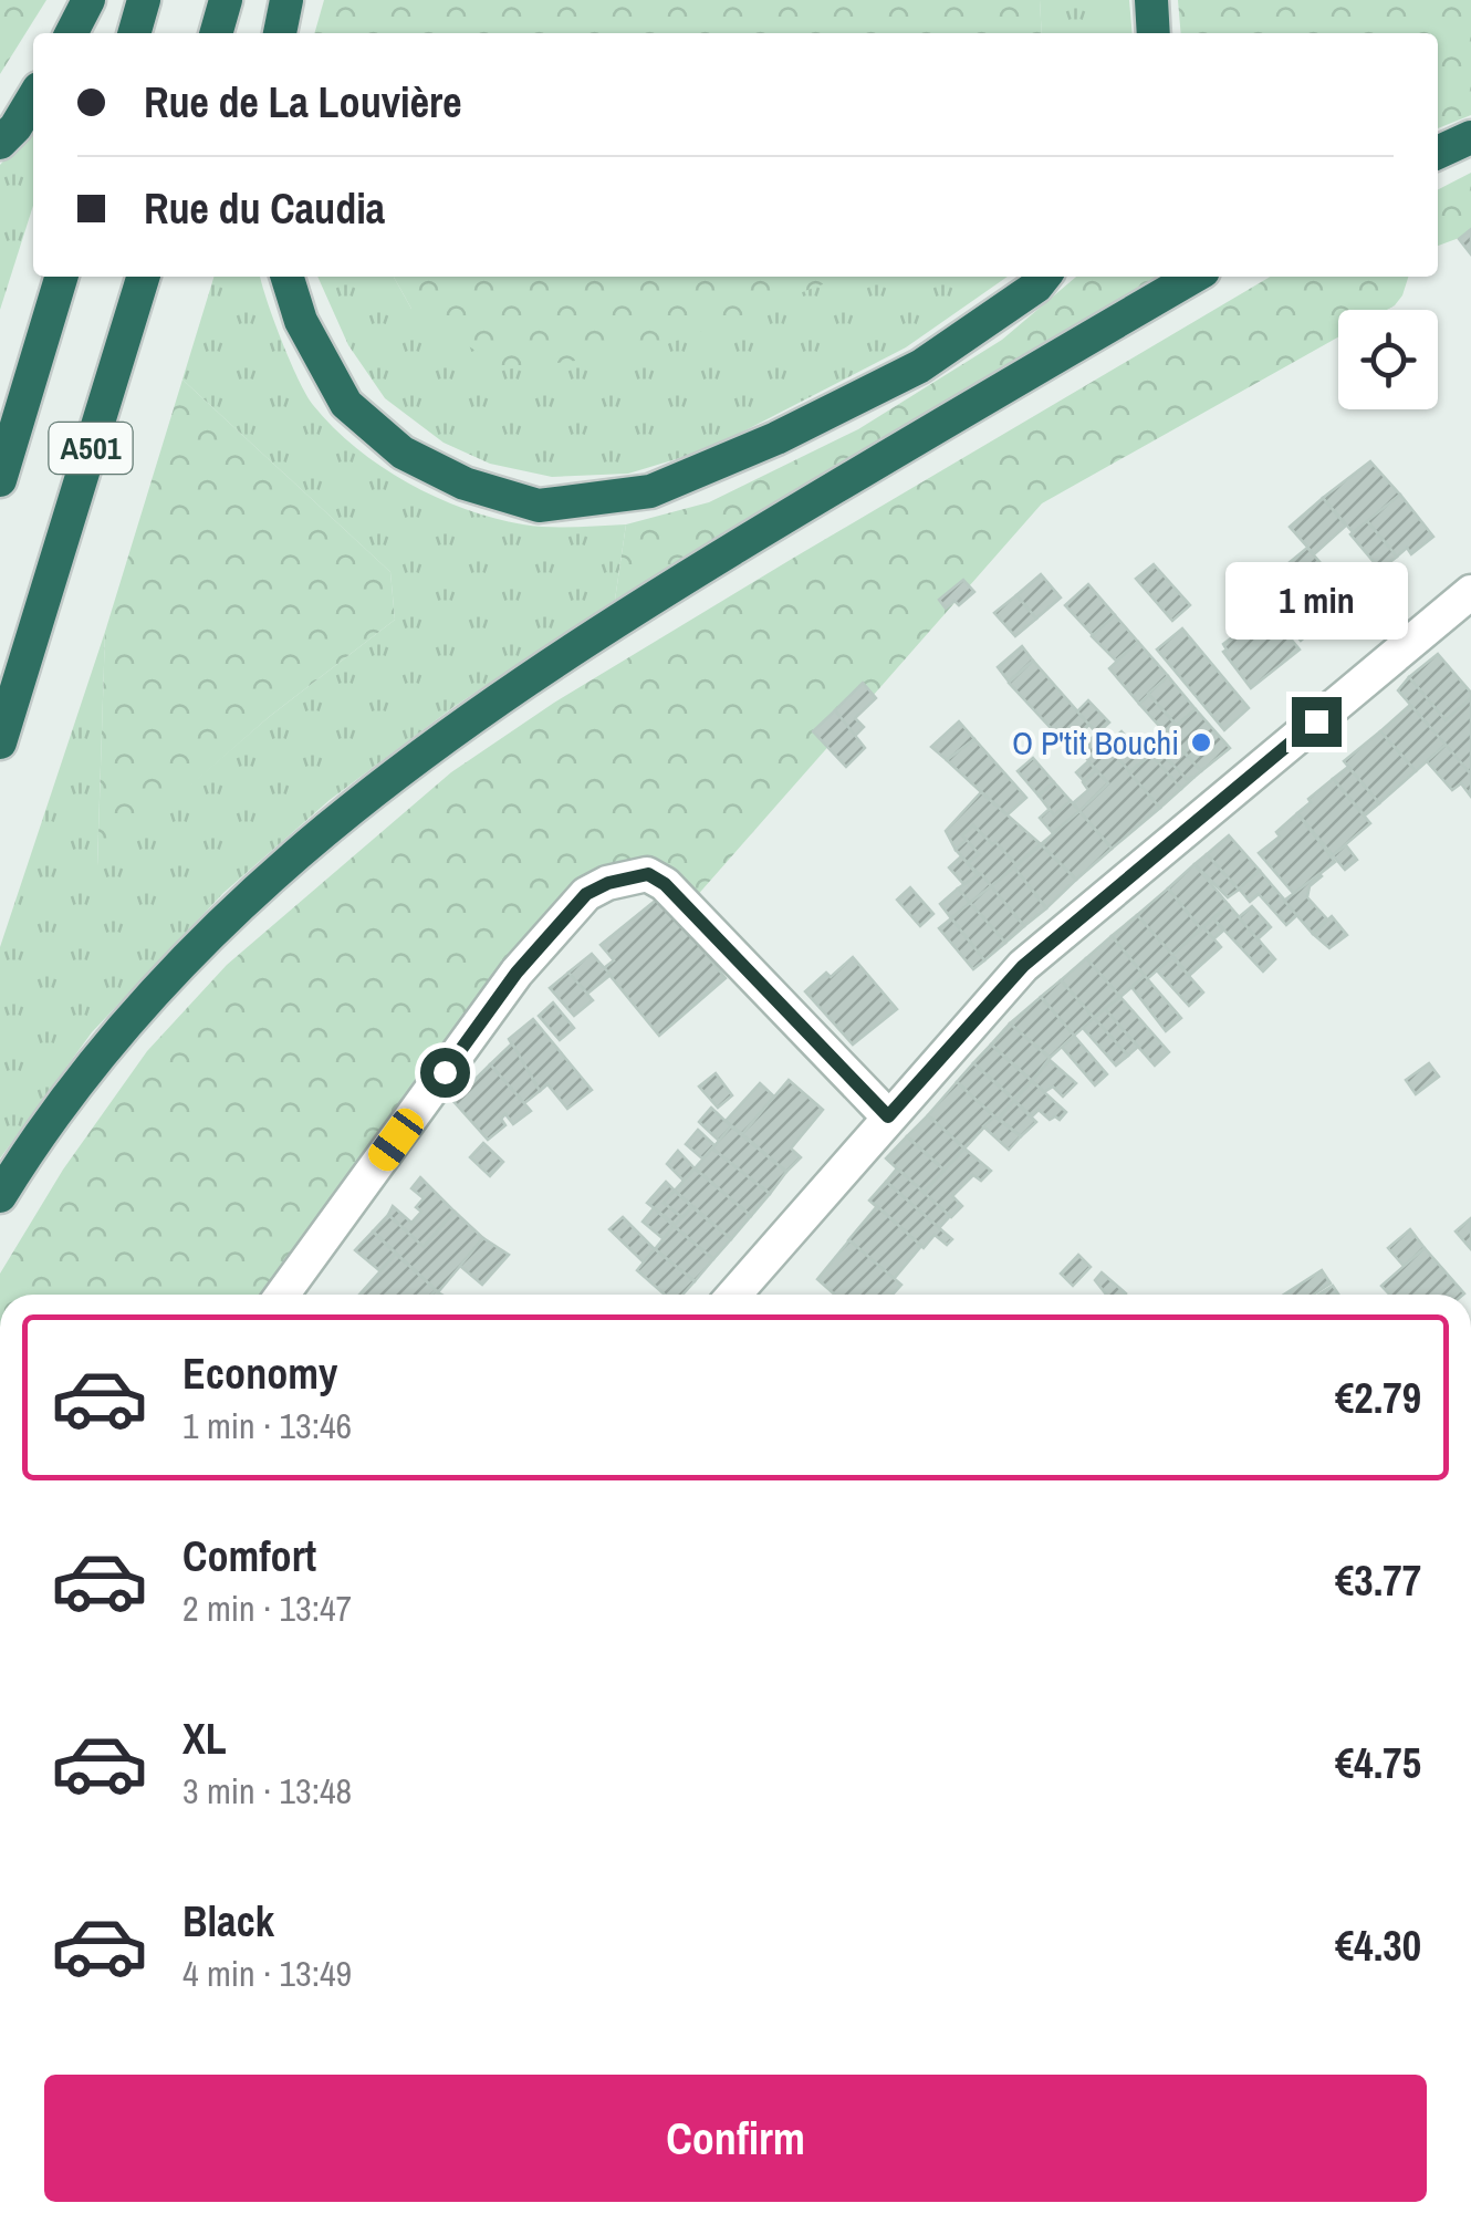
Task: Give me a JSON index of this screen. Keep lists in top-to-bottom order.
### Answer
{
  "streets": {
    "highway": ["A501"]
  },
  "places": ["O P'tit Bouchi"],
  "page": {
    "banner": ["Rue de La Louvière", "Rue du Caudia"],
    "bubble": "1 min",
    "list": [
      {
        "name": "Economy",
        "note": "1 min · 13:46",
        "value": "€2.79"
      },
      {
        "name": "Comfort",
        "note": "2 min · 13:47",
        "value": "€3.77"
      },
      {
        "name": "XL",
        "note": "3 min · 13:48",
        "value": "€4.75"
      },
      {
        "name": "Black",
        "note": "4 min · 13:49",
        "value": "€4.30"
      }
    ],
    "buttons": "Confirm"
  }
}
